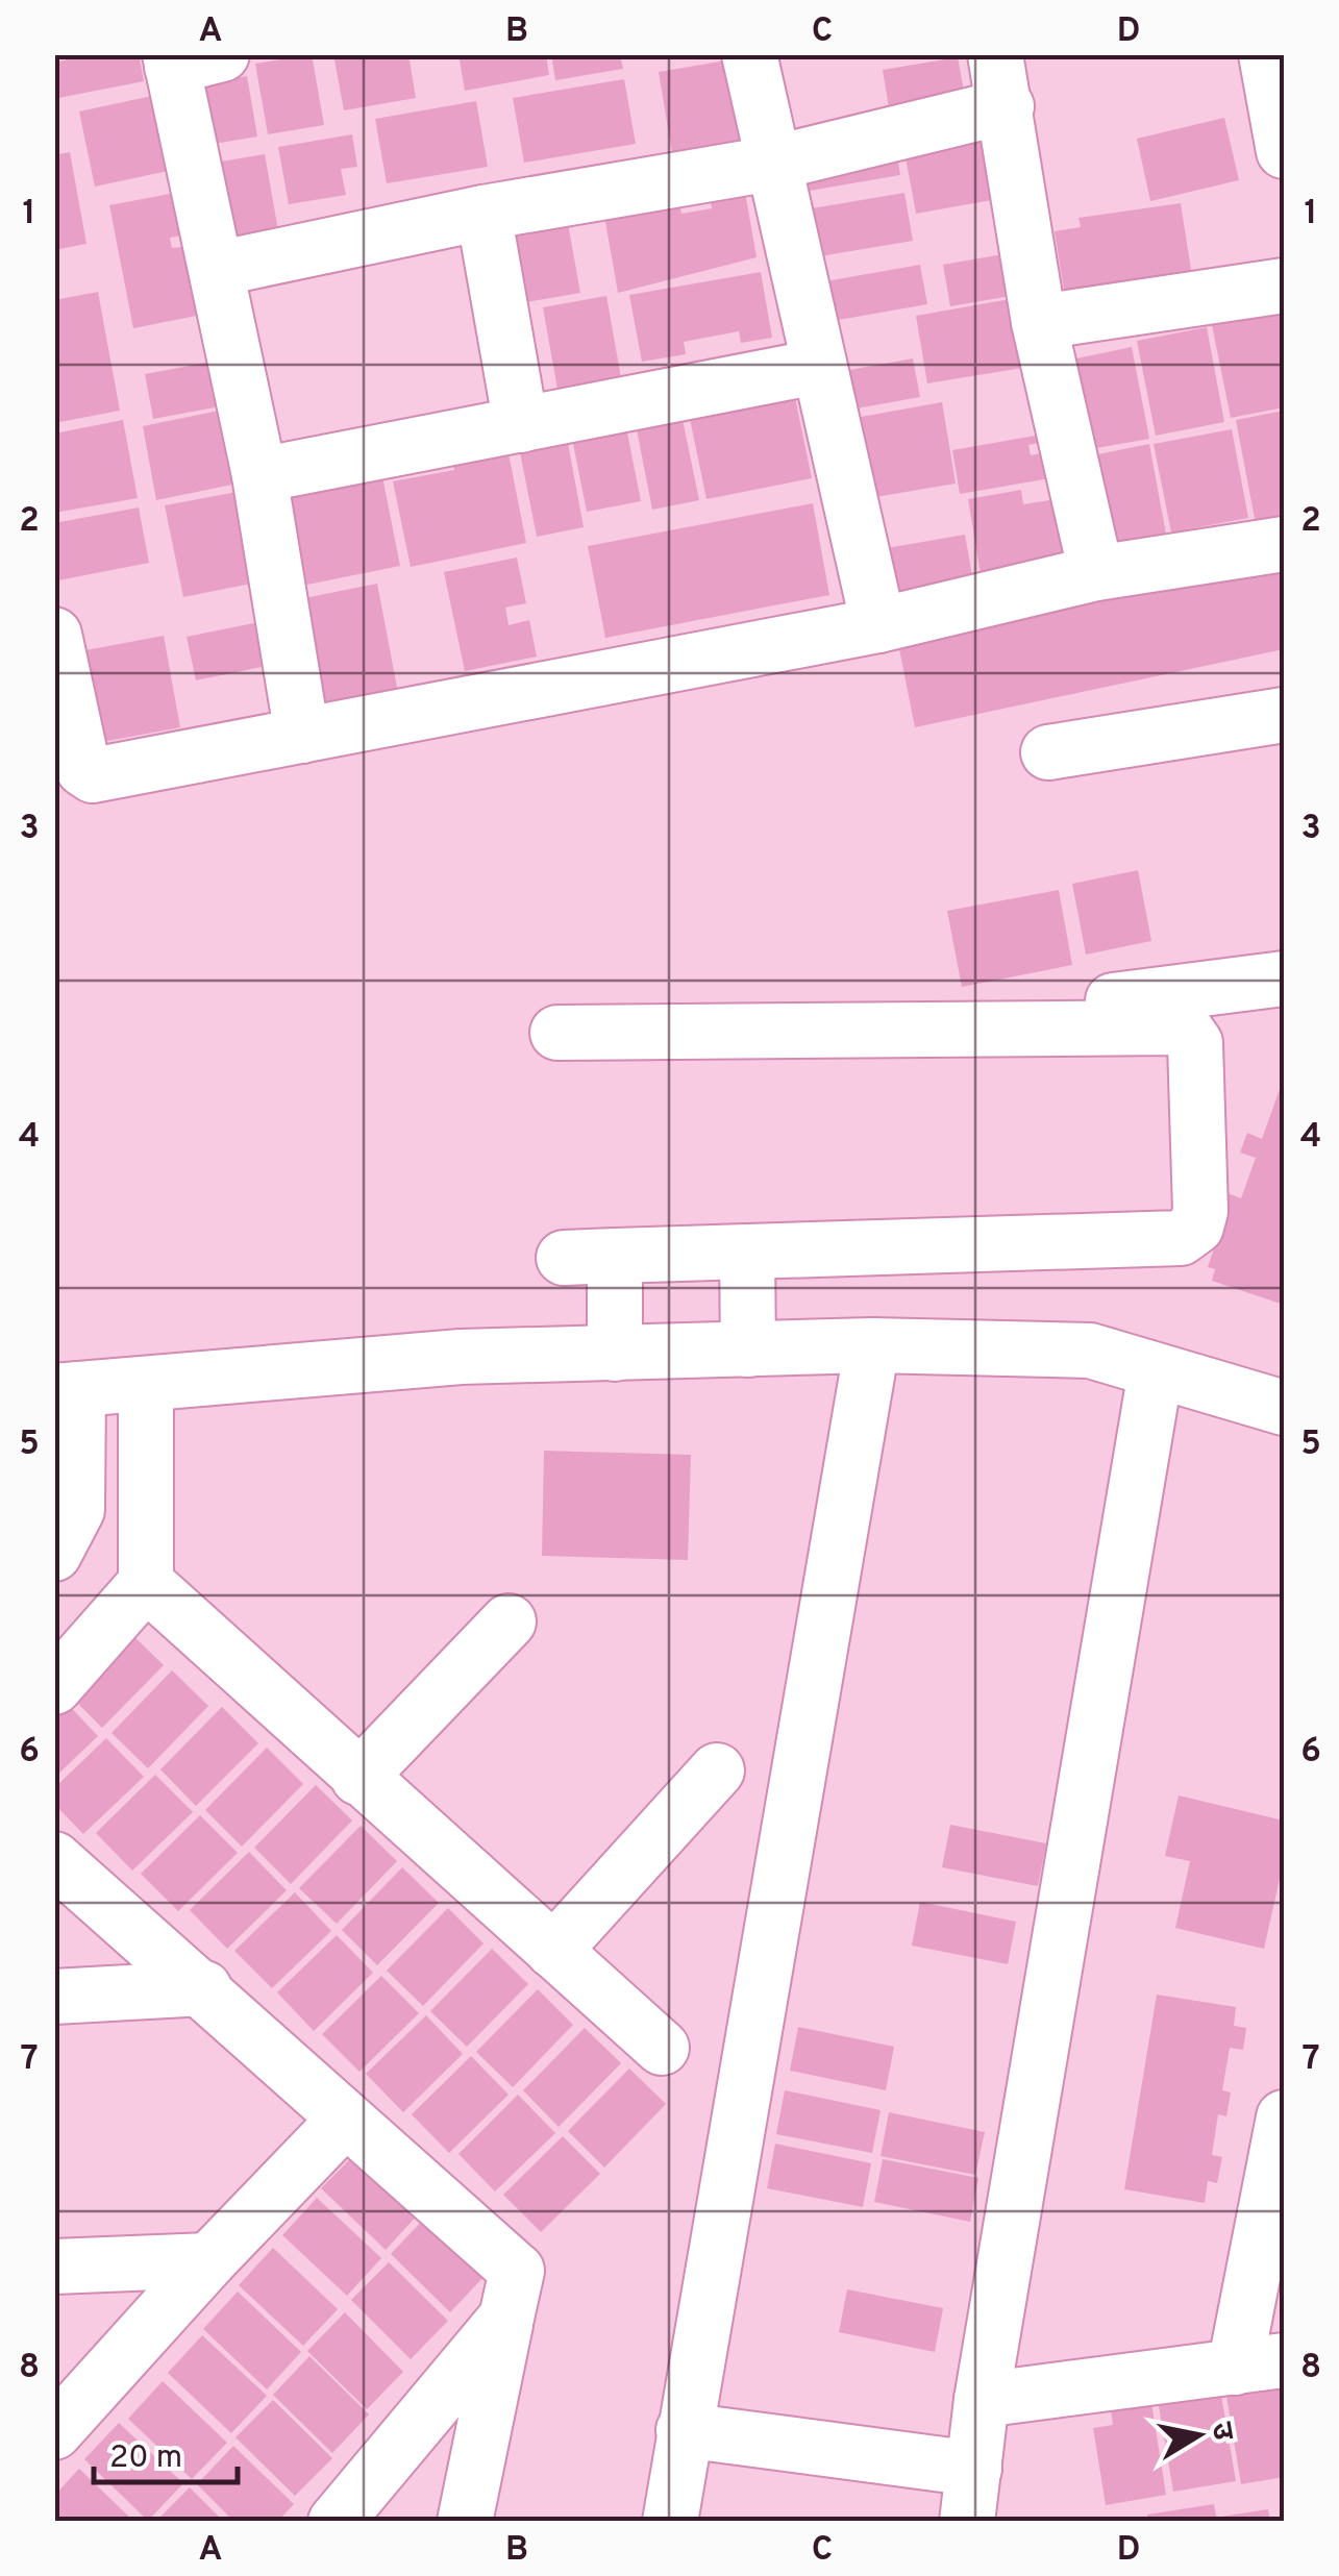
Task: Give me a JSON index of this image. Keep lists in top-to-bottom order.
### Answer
{
  "scale_bar": "20 m",
  "north": "right",
  "grid": {
    "columns": [
      "A",
      "B",
      "C",
      "D"
    ],
    "rows": [
      "1",
      "2",
      "3",
      "4",
      "5",
      "6",
      "7",
      "8"
    ]
  }
}
